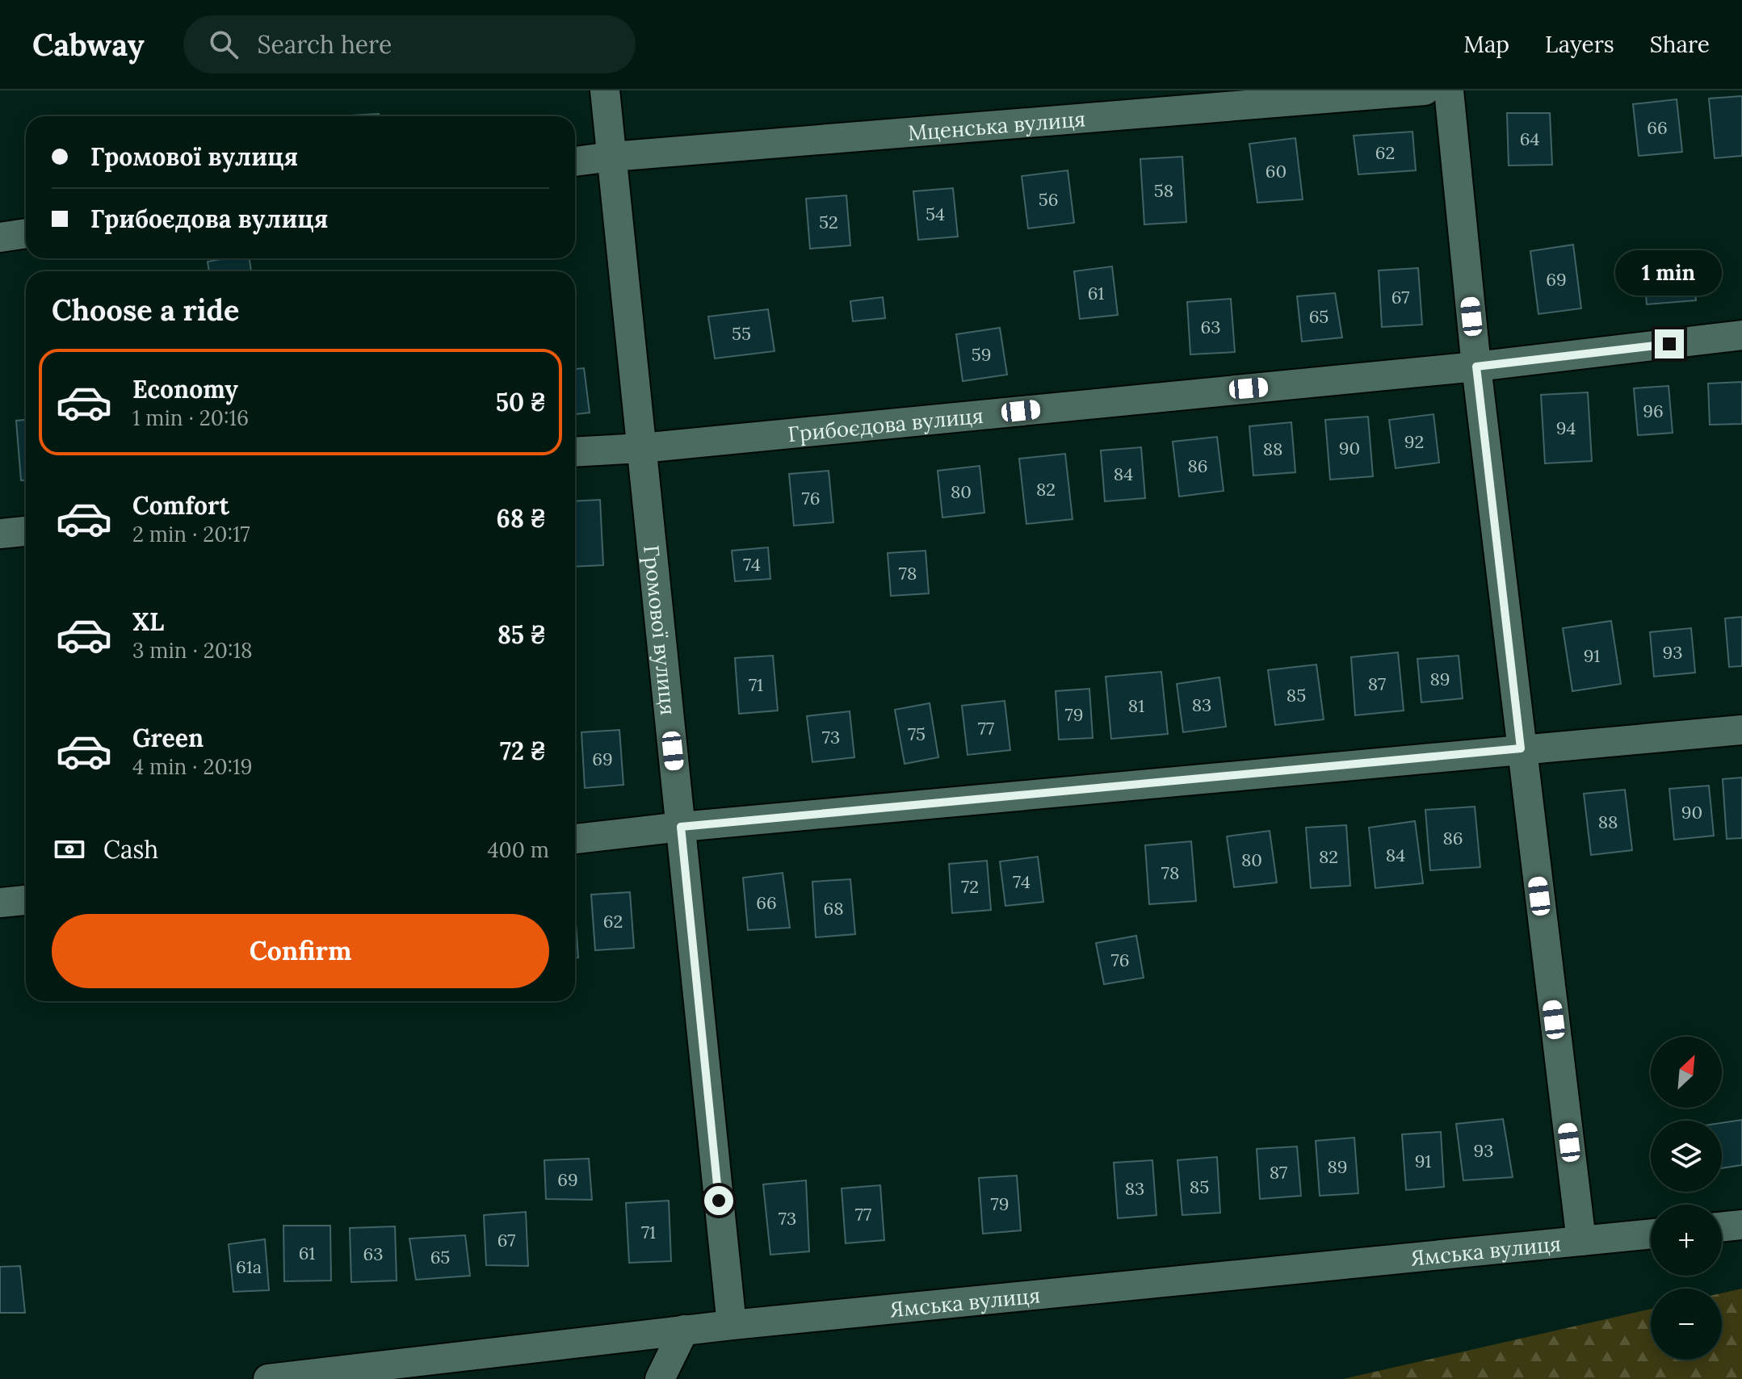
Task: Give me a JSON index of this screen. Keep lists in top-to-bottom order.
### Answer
{
  "streets": {
    "street": [
      "Мценська вулиця",
      "Грибоєдова вулиця",
      "Громової вулиця",
      "Ямська вулиця"
    ]
  },
  "crossings": [
    ["Мценська вулиця", "Громової вулиця"],
    ["Грибоєдова вулиця", "Громової вулиця"],
    ["Громової вулиця", "Ямська вулиця"]
  ],
  "house_numbers": [
    "66",
    "64",
    "62",
    "60",
    "58",
    "56",
    "54",
    "52",
    "69",
    "61",
    "67",
    "65",
    "63",
    "55",
    "59",
    "96",
    "94",
    "92",
    "90",
    "88",
    "86",
    "84",
    "82",
    "80",
    "76",
    "74",
    "78",
    "93",
    "91",
    "89",
    "87",
    "71",
    "85",
    "83",
    "81",
    "79",
    "77",
    "75",
    "73",
    "69",
    "90",
    "88",
    "86",
    "84",
    "82",
    "80",
    "78",
    "74",
    "72",
    "66",
    "68",
    "62",
    "76",
    "93",
    "91",
    "89",
    "87",
    "69",
    "85",
    "83",
    "79",
    "77",
    "73",
    "71",
    "67",
    "61",
    "63",
    "65",
    "61а"
  ],
  "north": "top right",
  "page": {
    "header": "Cabway",
    "search": "Search here",
    "nav": ["Map", "Layers", "Share"],
    "banner": ["Громової вулиця", "Грибоєдова вулиця"],
    "bubble": "1 min",
    "heading": "Choose a ride",
    "list": [
      {
        "name": "Economy",
        "note": "1 min · 20:16",
        "value": "50 ₴"
      },
      {
        "name": "Comfort",
        "note": "2 min · 20:17",
        "value": "68 ₴"
      },
      {
        "name": "XL",
        "note": "3 min · 20:18",
        "value": "85 ₴"
      },
      {
        "name": "Green",
        "note": "4 min · 20:19",
        "value": "72 ₴"
      }
    ],
    "pay": ["Cash", "400 m"],
    "buttons": "Confirm",
    "map_buttons": ["+", "−"]
  }
}
